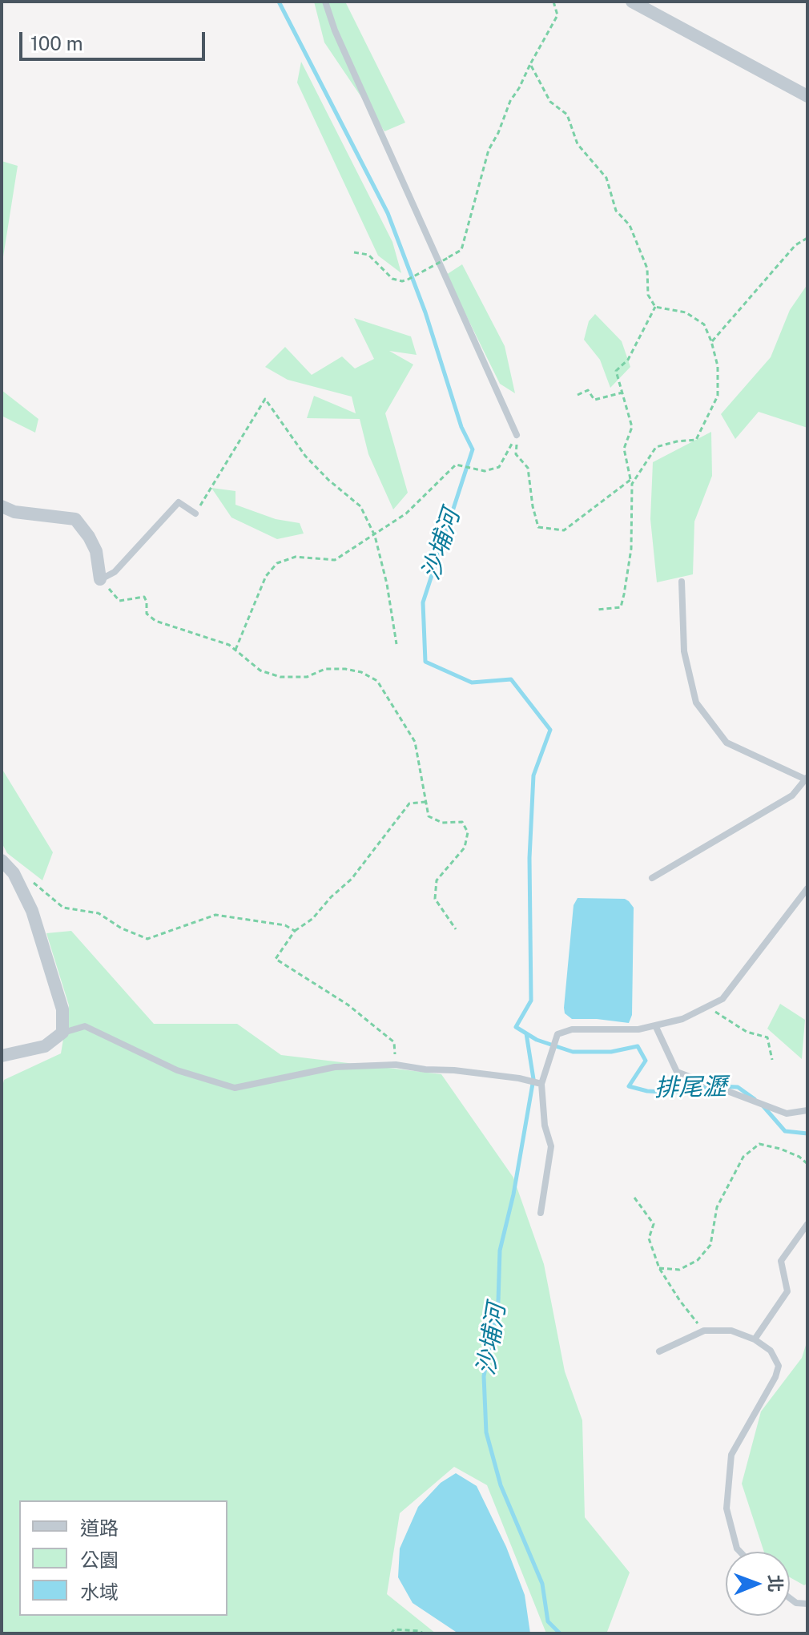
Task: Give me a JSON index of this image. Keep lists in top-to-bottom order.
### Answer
{
  "water": ["沙埔河", "排尾瀝"],
  "legend": ["道路", "公園", "水域"],
  "scale_bar": "100 m",
  "north": "right"
}
